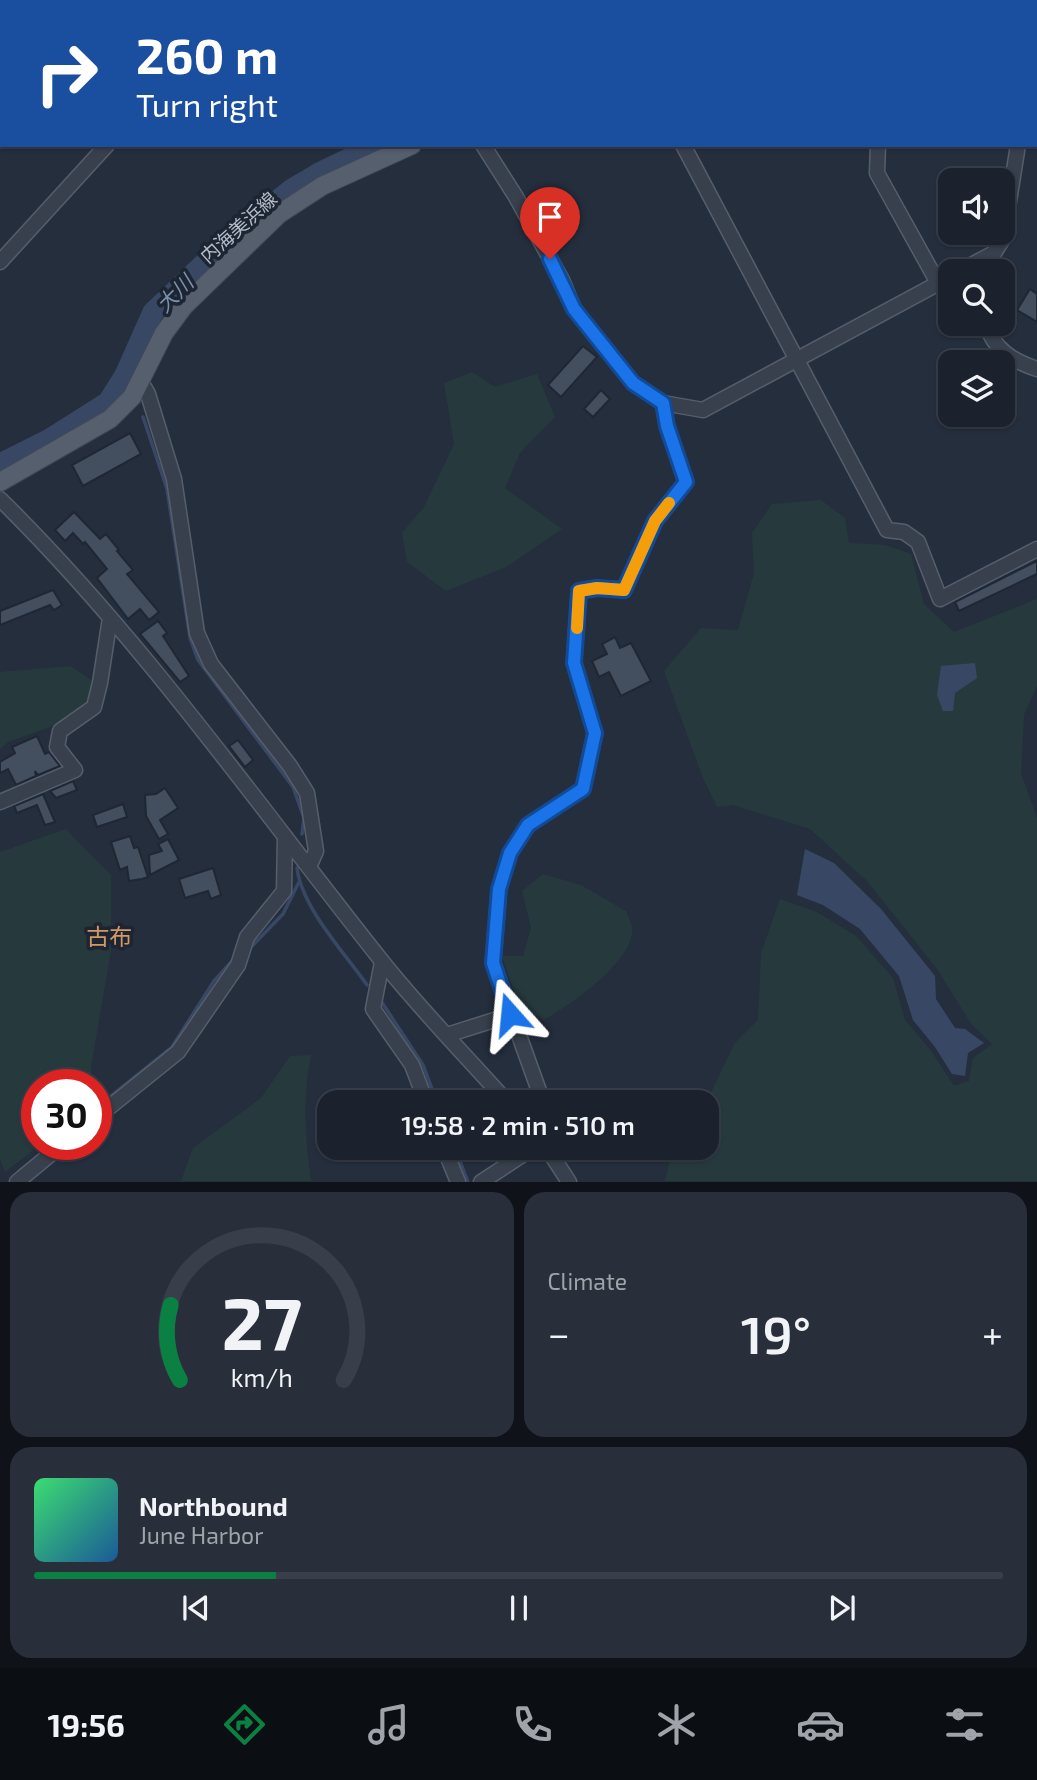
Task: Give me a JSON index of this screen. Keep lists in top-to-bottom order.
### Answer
{
  "streets": {
    "main road": ["内海美浜線"]
  },
  "districts": ["古布"],
  "water": ["大川"],
  "page": {
    "turn": ["260 m", "Turn right"],
    "limit": "30",
    "trip": "19:58 · 2 min · 510 m",
    "tile": "Climate",
    "heat": ["−", "19°", "+"],
    "song": ["Northbound", "June Harbor"],
    "tabs": "19:56",
    "gauge": ["27", "km/h"]
  }
}
